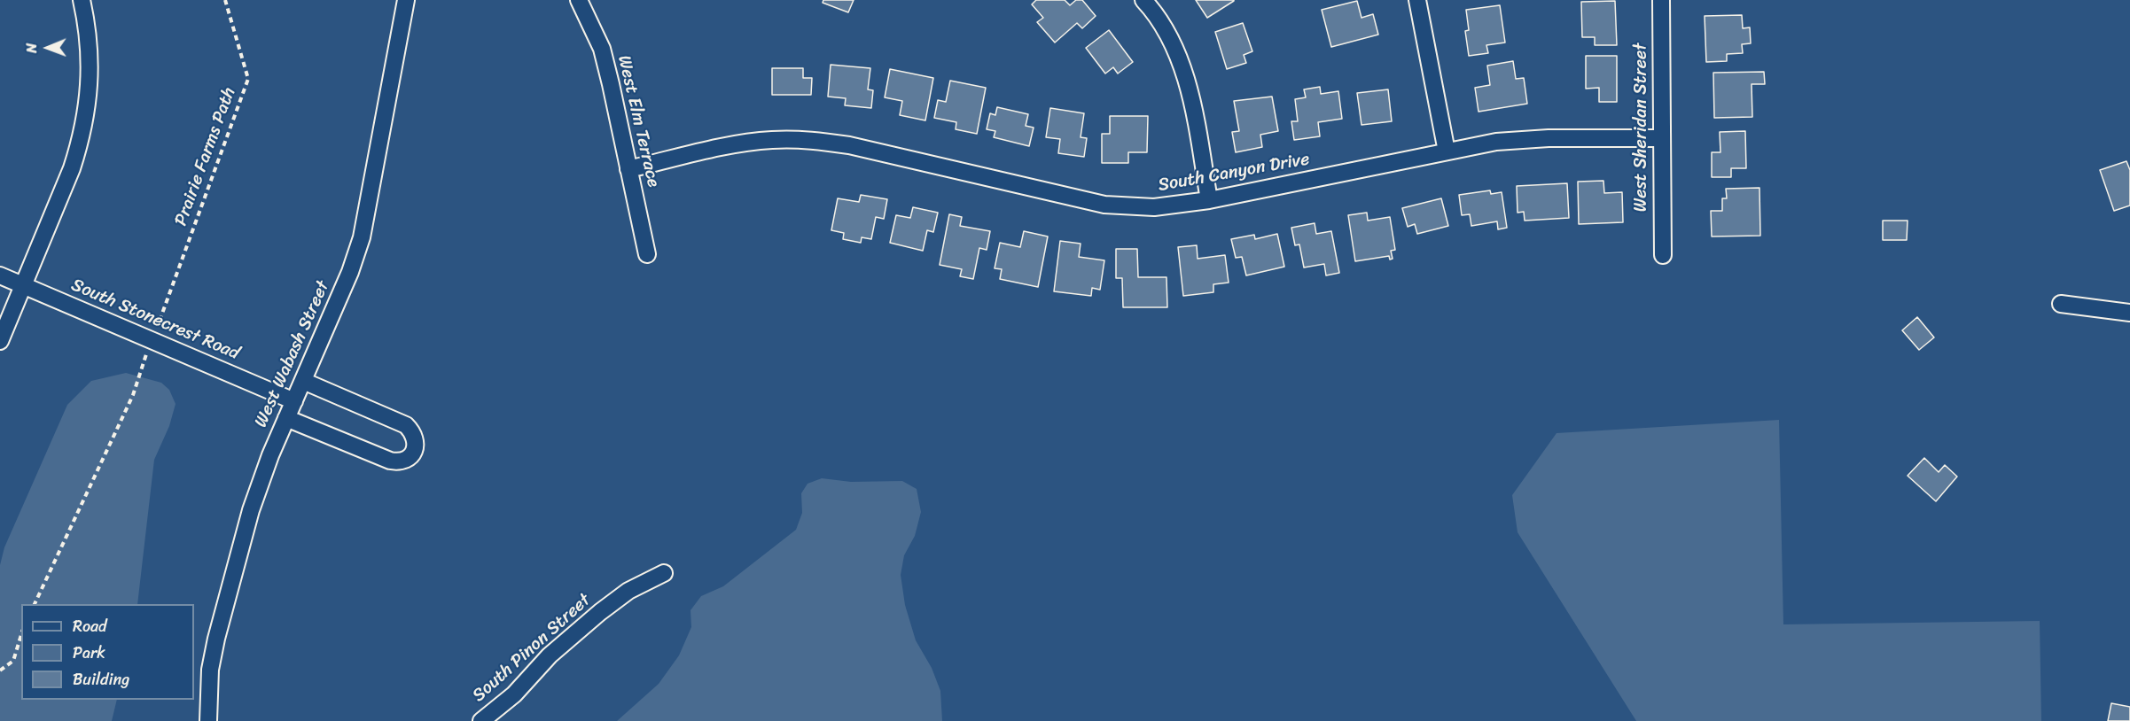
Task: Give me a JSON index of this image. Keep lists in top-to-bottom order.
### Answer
{
  "streets": {
    "street": [
      "West Elm Terrace",
      "West Sheridan Street",
      "South Canyon Drive",
      "South Stonecrest Road",
      "West Wabash Street",
      "South Pinon Street"
    ],
    "path": ["Prairie Farms Path"]
  },
  "crossings": [
    ["West Elm Terrace", "South Canyon Drive"],
    ["West Sheridan Street", "South Canyon Drive"],
    ["South Stonecrest Road", "West Wabash Street"]
  ],
  "legend": ["Road", "Park", "Building"],
  "north": "left"
}
